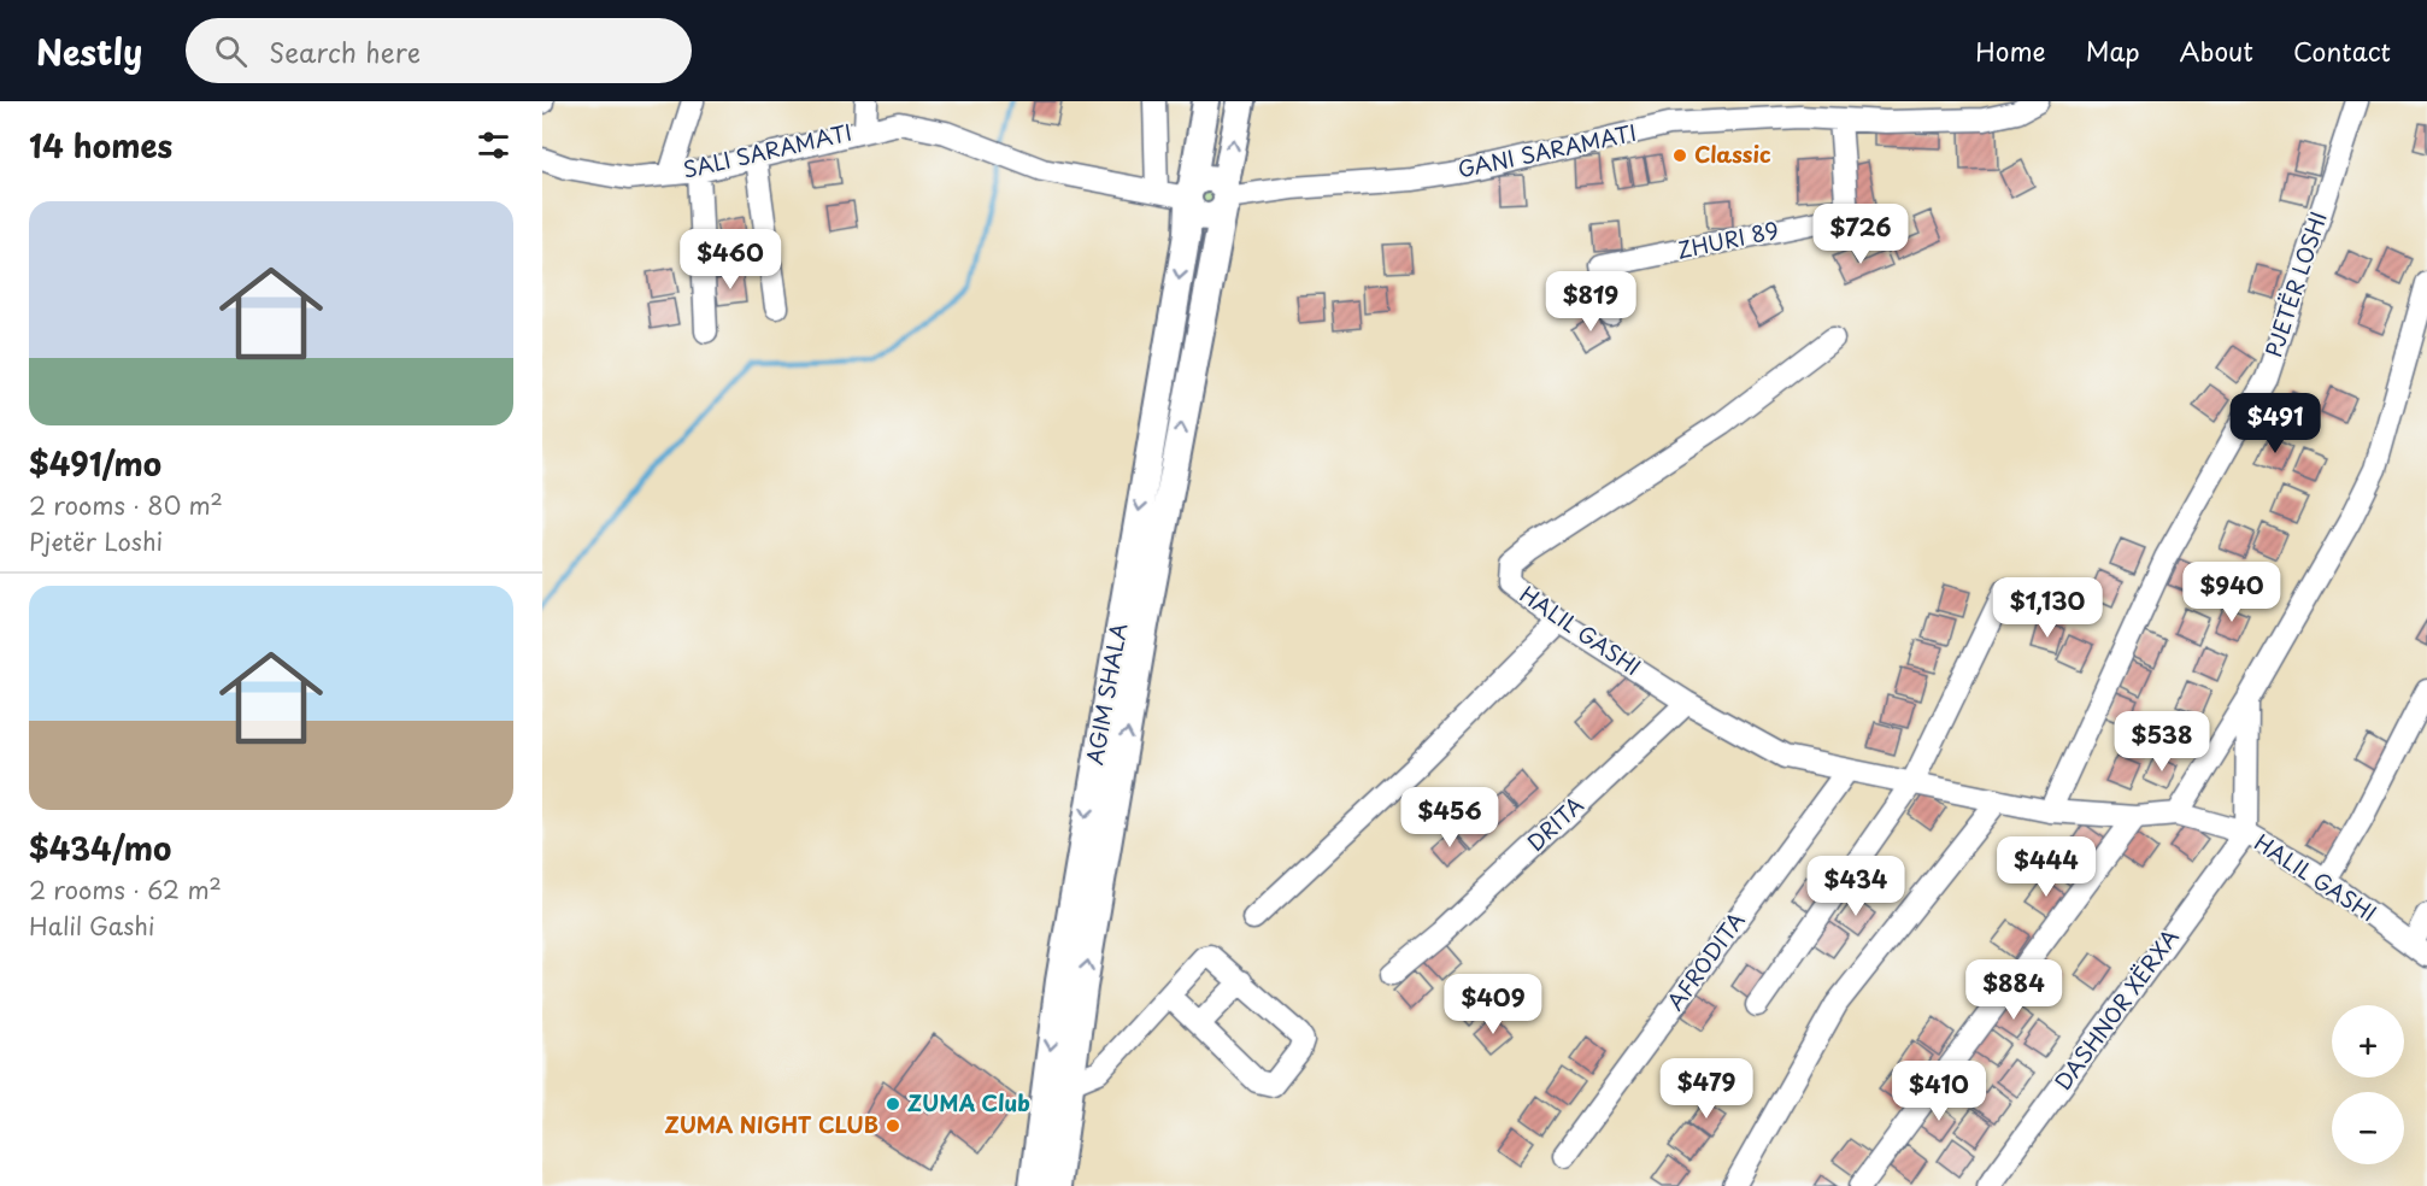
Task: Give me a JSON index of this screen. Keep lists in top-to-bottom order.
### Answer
{
  "streets": {
    "main road": ["AGIM SHALA"],
    "street": [
      "SALI SARAMATI",
      "GANI SARAMATI",
      "ZHURI 89",
      "PJETËR LOSHI",
      "HALIL GASHI",
      "DRITA",
      "AFRODITA",
      "DASHNOR XËRXA"
    ]
  },
  "crossings": [
    ["SALI SARAMATI", "AGIM SHALA"],
    ["GANI SARAMATI", "ZHURI 89"],
    ["GANI SARAMATI", "AGIM SHALA"],
    ["PJETËR LOSHI", "HALIL GASHI"],
    ["HALIL GASHI", "DRITA"],
    ["HALIL GASHI", "AFRODITA"],
    ["HALIL GASHI", "DASHNOR XËRXA"]
  ],
  "places": ["Classic", "ZUMA Club", "ZUMA NIGHT CLUB"],
  "page": {
    "header": "Nestly",
    "search": "Search here",
    "nav": [
      "Home",
      "Map",
      "About",
      "Contact"
    ],
    "heading": "14 homes",
    "list": [
      {
        "name": "$491/mo",
        "note": "2 rooms · 80 m² · Pjetër Loshi"
      },
      {
        "name": "$434/mo",
        "note": "2 rooms · 62 m² · Halil Gashi"
      }
    ],
    "price": [
      "$726",
      "$460",
      "$819",
      "$491",
      "$940",
      "$1,130",
      "$538",
      "$456",
      "$444",
      "$434",
      "$884",
      "$409",
      "$479",
      "$410"
    ],
    "map_buttons": ["+", "−"]
  }
}
